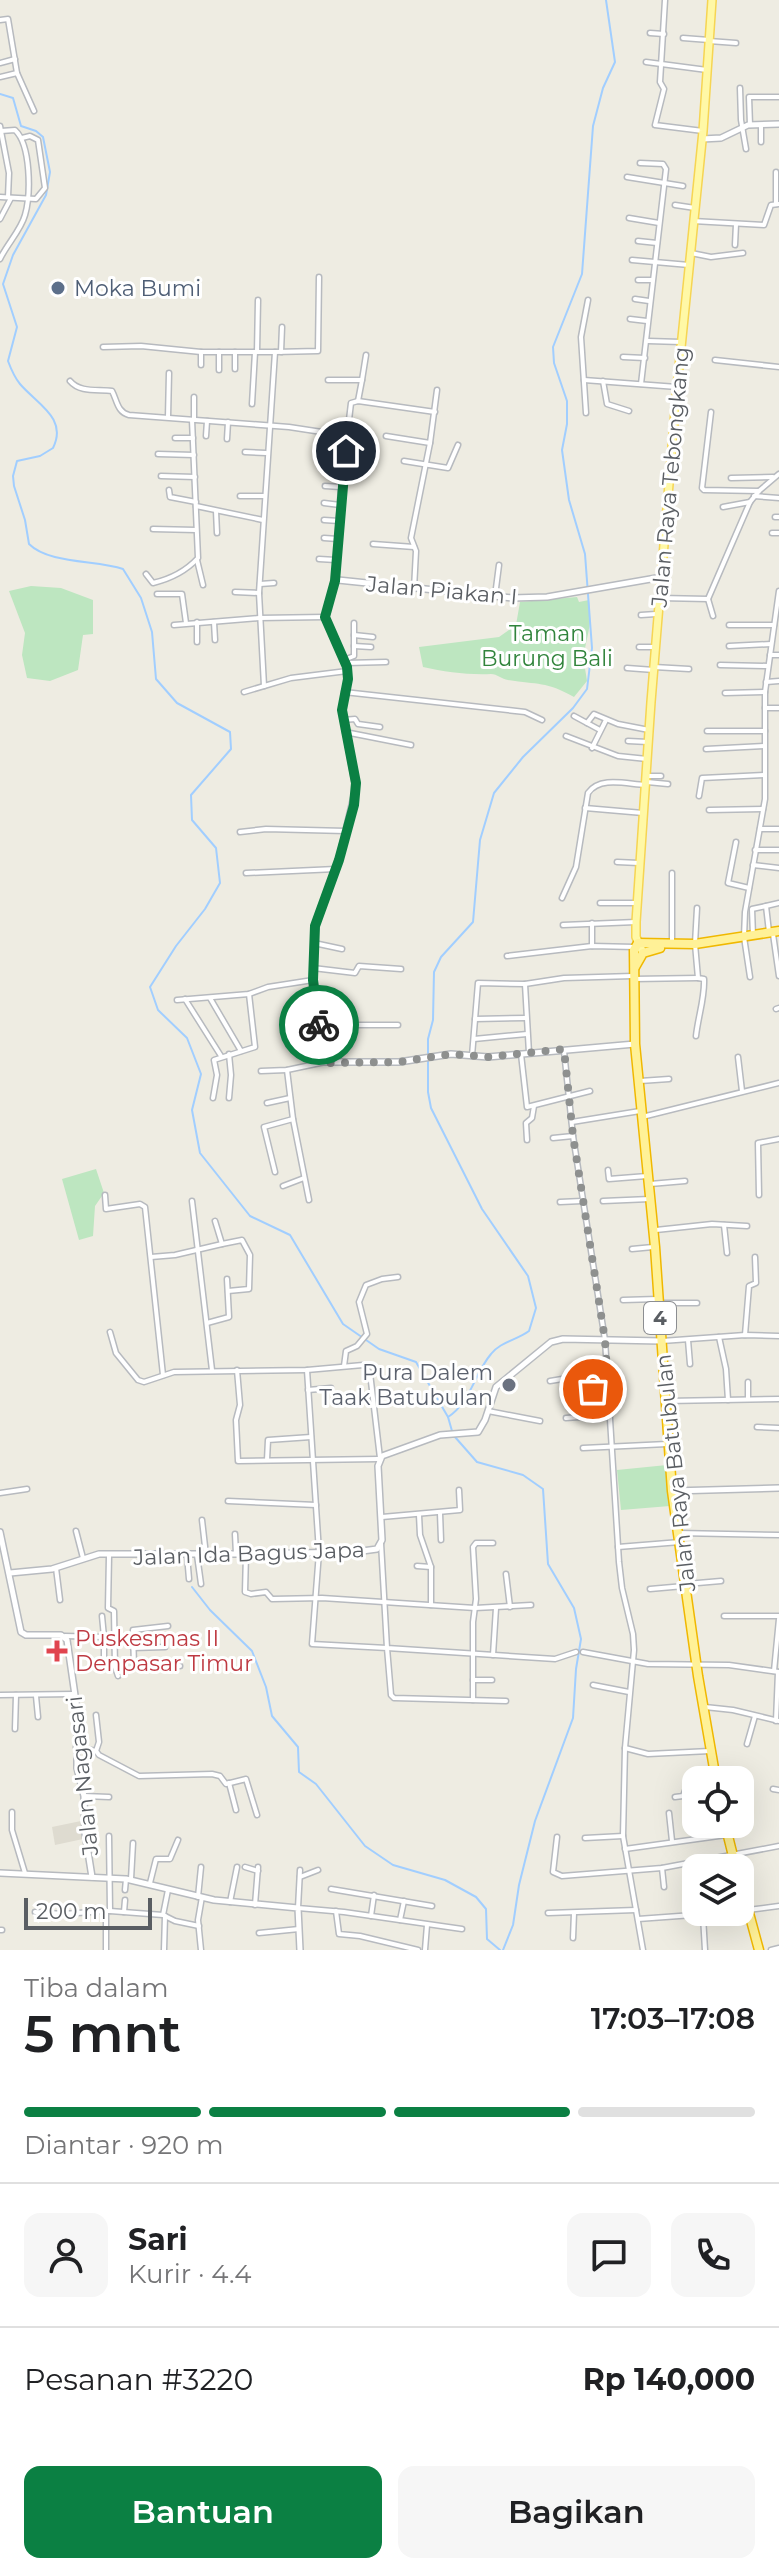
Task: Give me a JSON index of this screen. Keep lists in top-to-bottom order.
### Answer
{
  "streets": {
    "highway": ["4", "Jalan Raya Batubulan"],
    "main road": ["Jalan Raya Tebongkang"],
    "street": ["Jalan Piakan I", "Jalan Ida Bagus Japa", "Jalan Nagasari"]
  },
  "crossings": [
    ["Jalan Raya Tebongkang", "Jalan Piakan I"],
    ["Jalan Raya Tebongkang", "Jalan Raya Batubulan"]
  ],
  "parks": ["Taman Burung Bali"],
  "places": {
    "other": ["Moka Bumi", "Pura Dalem Taak Batubulan"],
    "health": ["Puskesmas II Denpasar Timur"]
  },
  "scale_bar": "200 m",
  "page": {
    "scale": "200 m",
    "heading": ["5 mnt", "Tiba dalam", "17:03–17:08"],
    "panel": [
      "Sari",
      "Kurir · 4.4",
      "Pesanan #3220",
      "Rp 140,000"
    ],
    "bar": "Diantar · 920 m",
    "buttons": ["Bantuan", "Bagikan"]
  }
}
